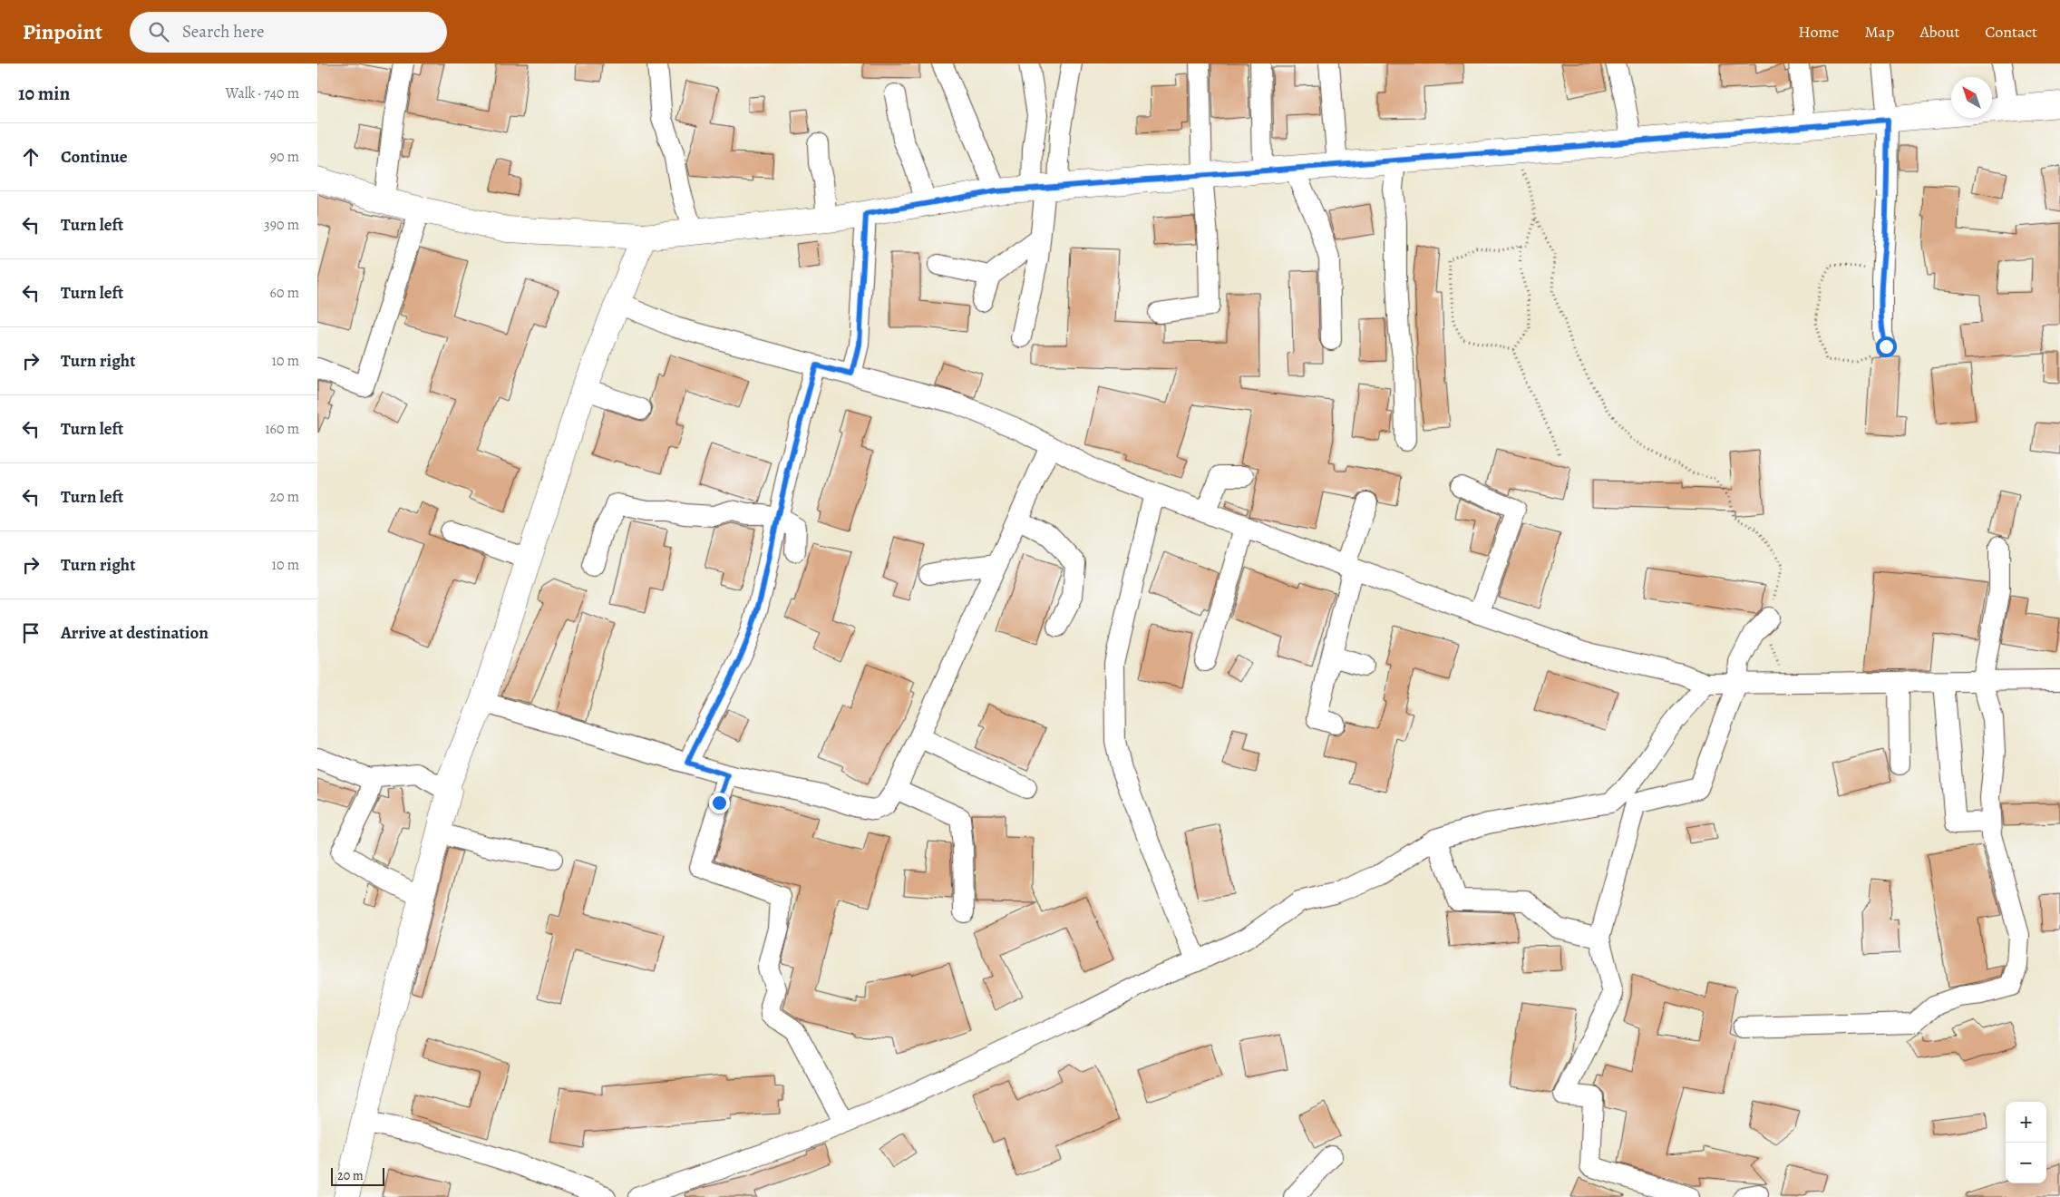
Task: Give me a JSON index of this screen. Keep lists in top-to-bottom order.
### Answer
{
  "scale_bar": "20 m",
  "north": "top left",
  "page": {
    "header": "Pinpoint",
    "search": "Search here",
    "nav": [
      "Home",
      "Map",
      "About",
      "Contact"
    ],
    "heading": ["10 min", "Walk · 740 m"],
    "list": [
      ["Continue", "90 m"],
      ["Turn left", "390 m"],
      ["Turn left", "60 m"],
      ["Turn right", "10 m"],
      ["Turn left", "160 m"],
      ["Turn left", "20 m"],
      ["Turn right", "10 m"],
      "Arrive at destination"
    ],
    "map_buttons": ["+", "−"],
    "scale": "20 m"
  }
}
